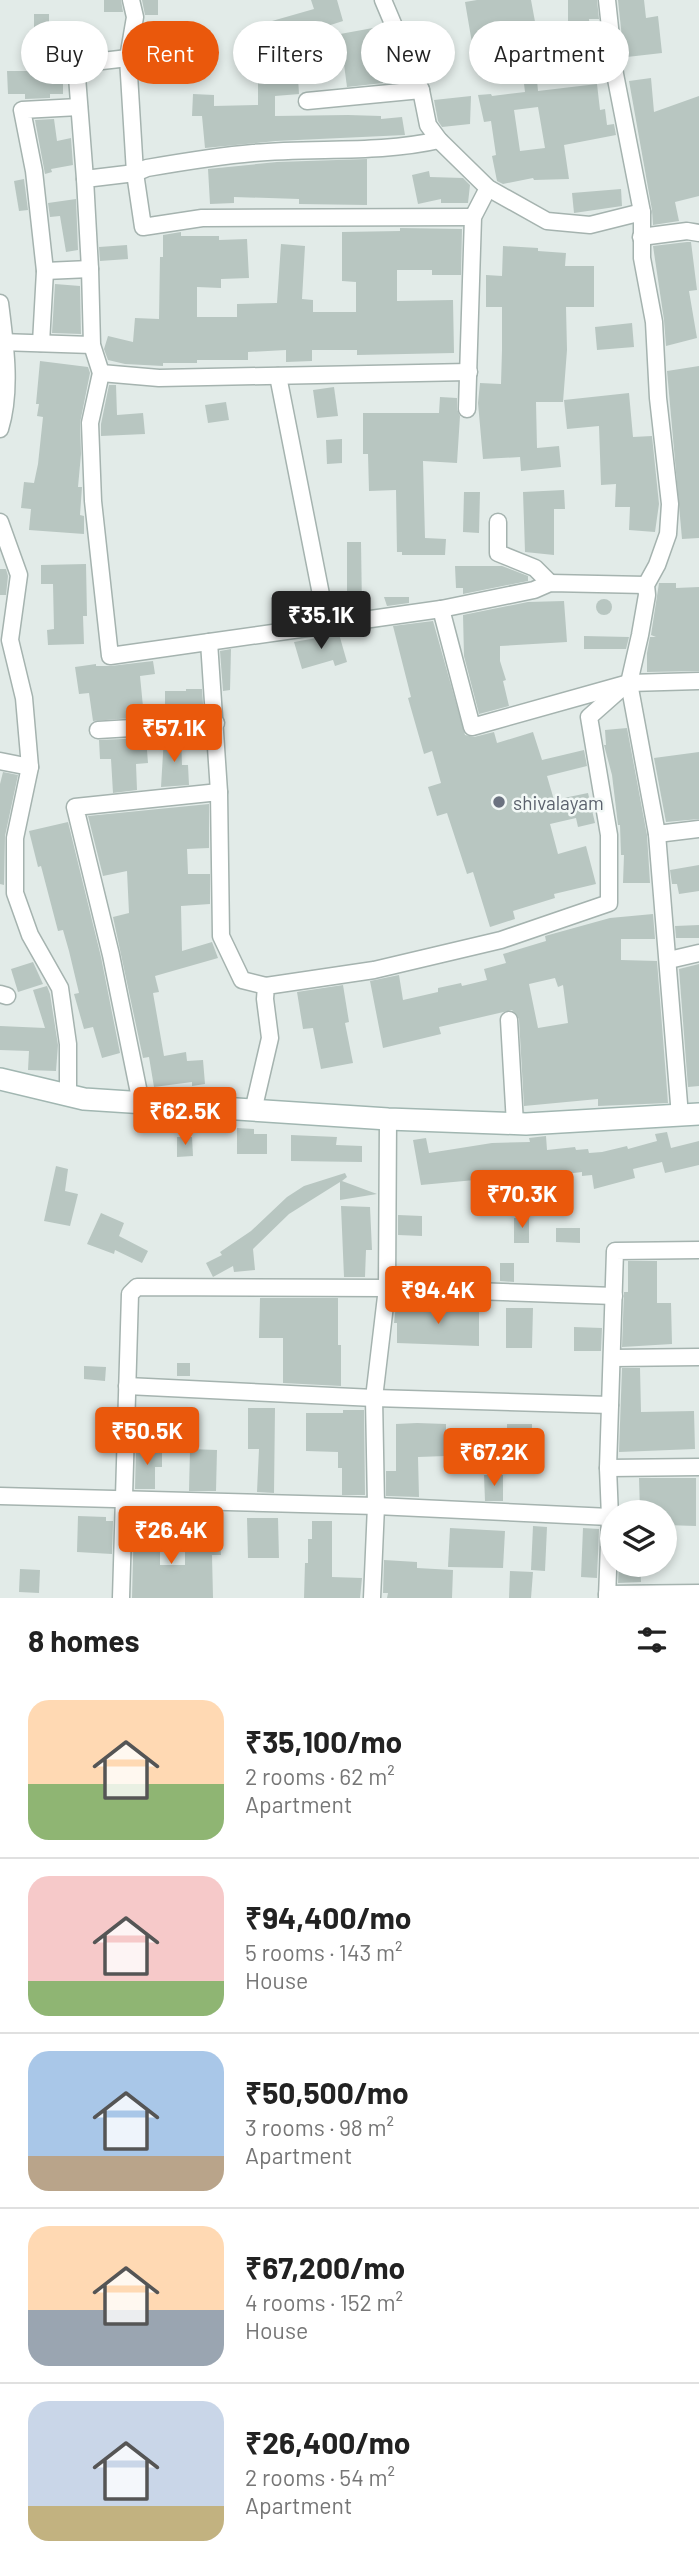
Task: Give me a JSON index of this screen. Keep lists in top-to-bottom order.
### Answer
{
  "places": ["shivalayam"],
  "page": {
    "chip": [
      "Buy",
      "Rent",
      "Filters",
      "New",
      "Apartment"
    ],
    "price": [
      "₹35.1K",
      "₹57.1K",
      "₹62.5K",
      "₹70.3K",
      "₹94.4K",
      "₹50.5K",
      "₹67.2K",
      "₹26.4K"
    ],
    "heading": "8 homes",
    "list": [
      {
        "name": "₹35,100/mo",
        "note": "2 rooms · 62 m² · Apartment"
      },
      {
        "name": "₹94,400/mo",
        "note": "5 rooms · 143 m² · House"
      },
      {
        "name": "₹50,500/mo",
        "note": "3 rooms · 98 m² · Apartment"
      },
      {
        "name": "₹67,200/mo",
        "note": "4 rooms · 152 m² · House"
      },
      {
        "name": "₹26,400/mo",
        "note": "2 rooms · 54 m² · Apartment"
      }
    ]
  }
}
